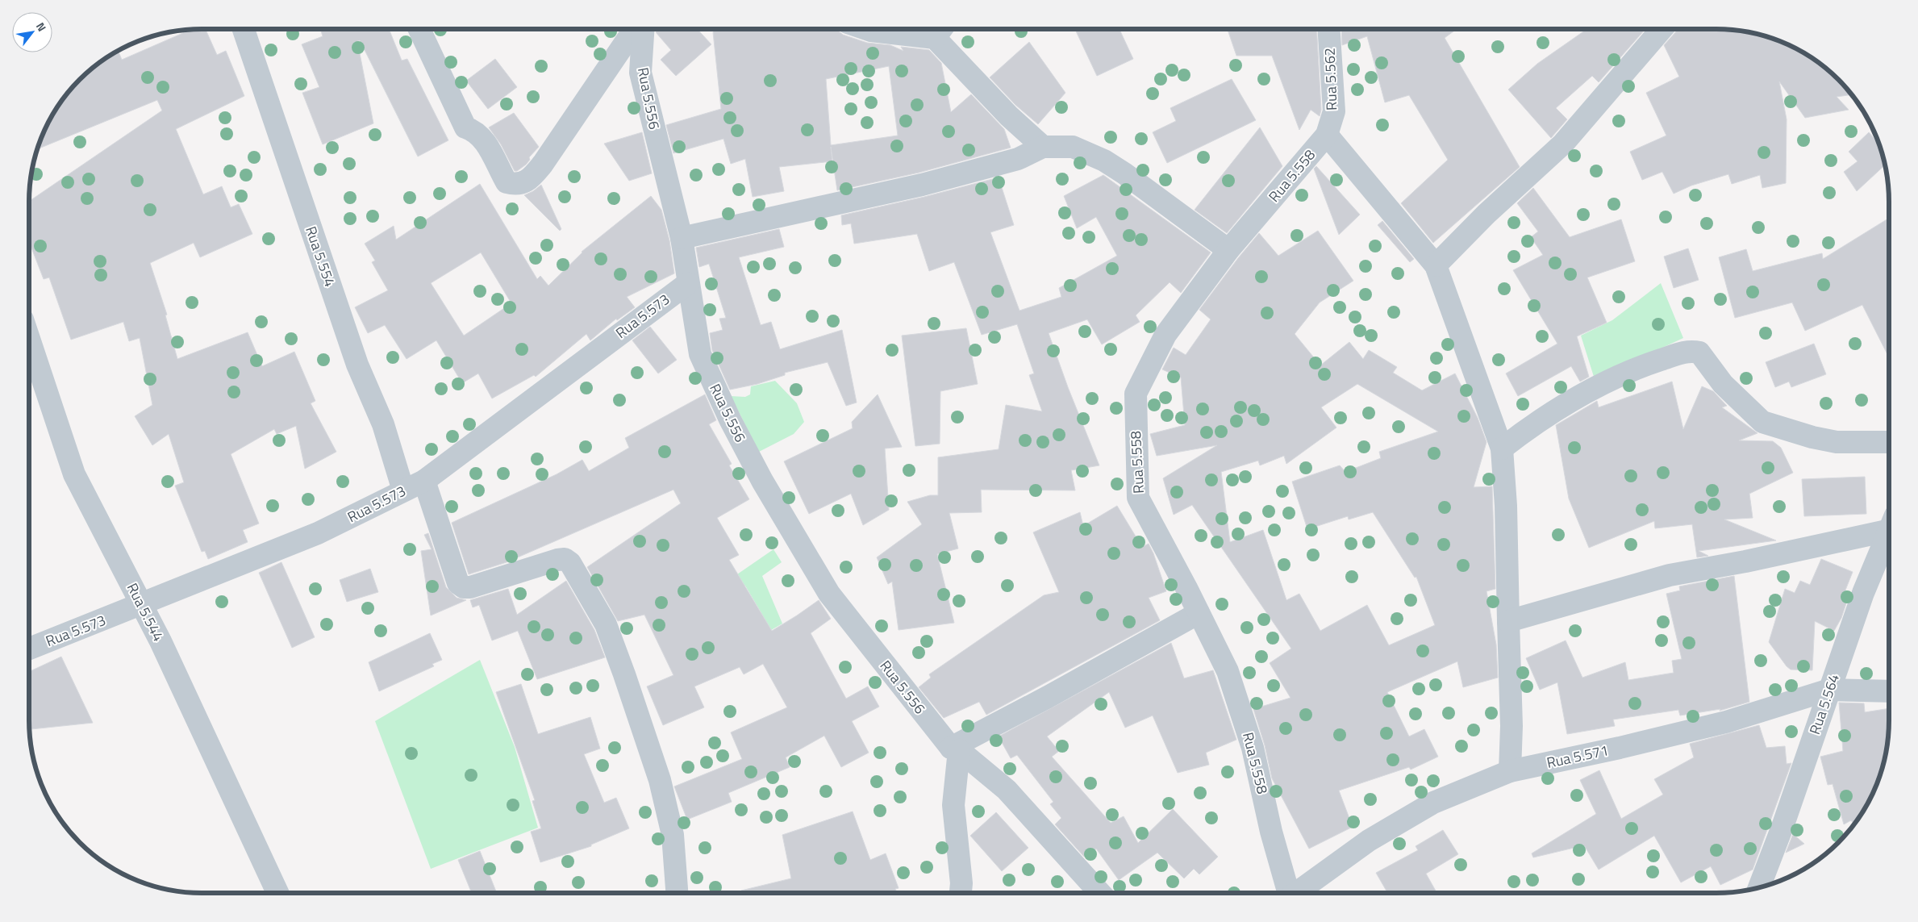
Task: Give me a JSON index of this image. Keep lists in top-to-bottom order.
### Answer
{
  "streets": {
    "street": [
      "Rua 5.562",
      "Rua 5.556",
      "Rua 5.558",
      "Rua 5.554",
      "Rua 5.573",
      "Rua 5.544",
      "Rua 5.564",
      "Rua 5.571"
    ]
  },
  "crossings": [
    ["Rua 5.562", "Rua 5.558"],
    ["Rua 5.556", "Rua 5.573"],
    ["Rua 5.554", "Rua 5.573"],
    ["Rua 5.573", "Rua 5.544"],
    ["Rua 5.564", "Rua 5.571"]
  ],
  "north": "top right"
}
